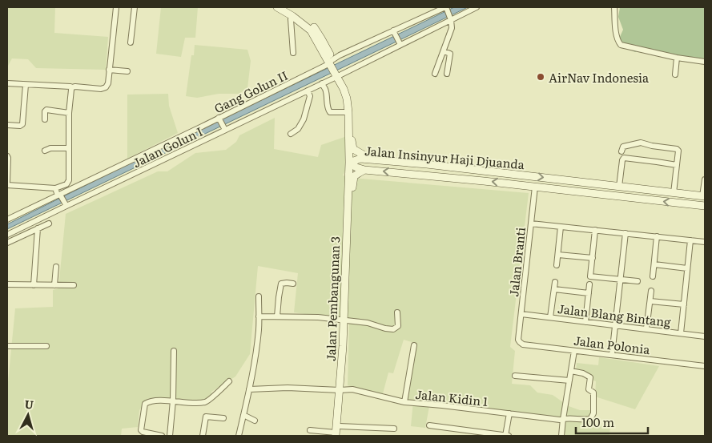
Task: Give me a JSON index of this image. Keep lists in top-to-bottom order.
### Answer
{
  "streets": {
    "main road": ["Jalan Insinyur Haji Djuanda", "Jalan Pembangunan 3"],
    "street": [
      "Gang Golun II",
      "Jalan Golun I",
      "Jalan Branti",
      "Jalan Blang Bintang",
      "Jalan Polonia",
      "Jalan Kidin 1"
    ]
  },
  "crossings": [
    ["Jalan Golun I", "Jalan Pembangunan 3"],
    ["Jalan Insinyur Haji Djuanda", "Jalan Branti"],
    ["Jalan Insinyur Haji Djuanda", "Jalan Pembangunan 3"],
    ["Jalan Branti", "Jalan Blang Bintang"],
    ["Jalan Branti", "Jalan Polonia"],
    ["Jalan Pembangunan 3", "Jalan Kidin 1"]
  ],
  "places": ["AirNav Indonesia"],
  "scale_bar": "100 m",
  "north": "top"
}
